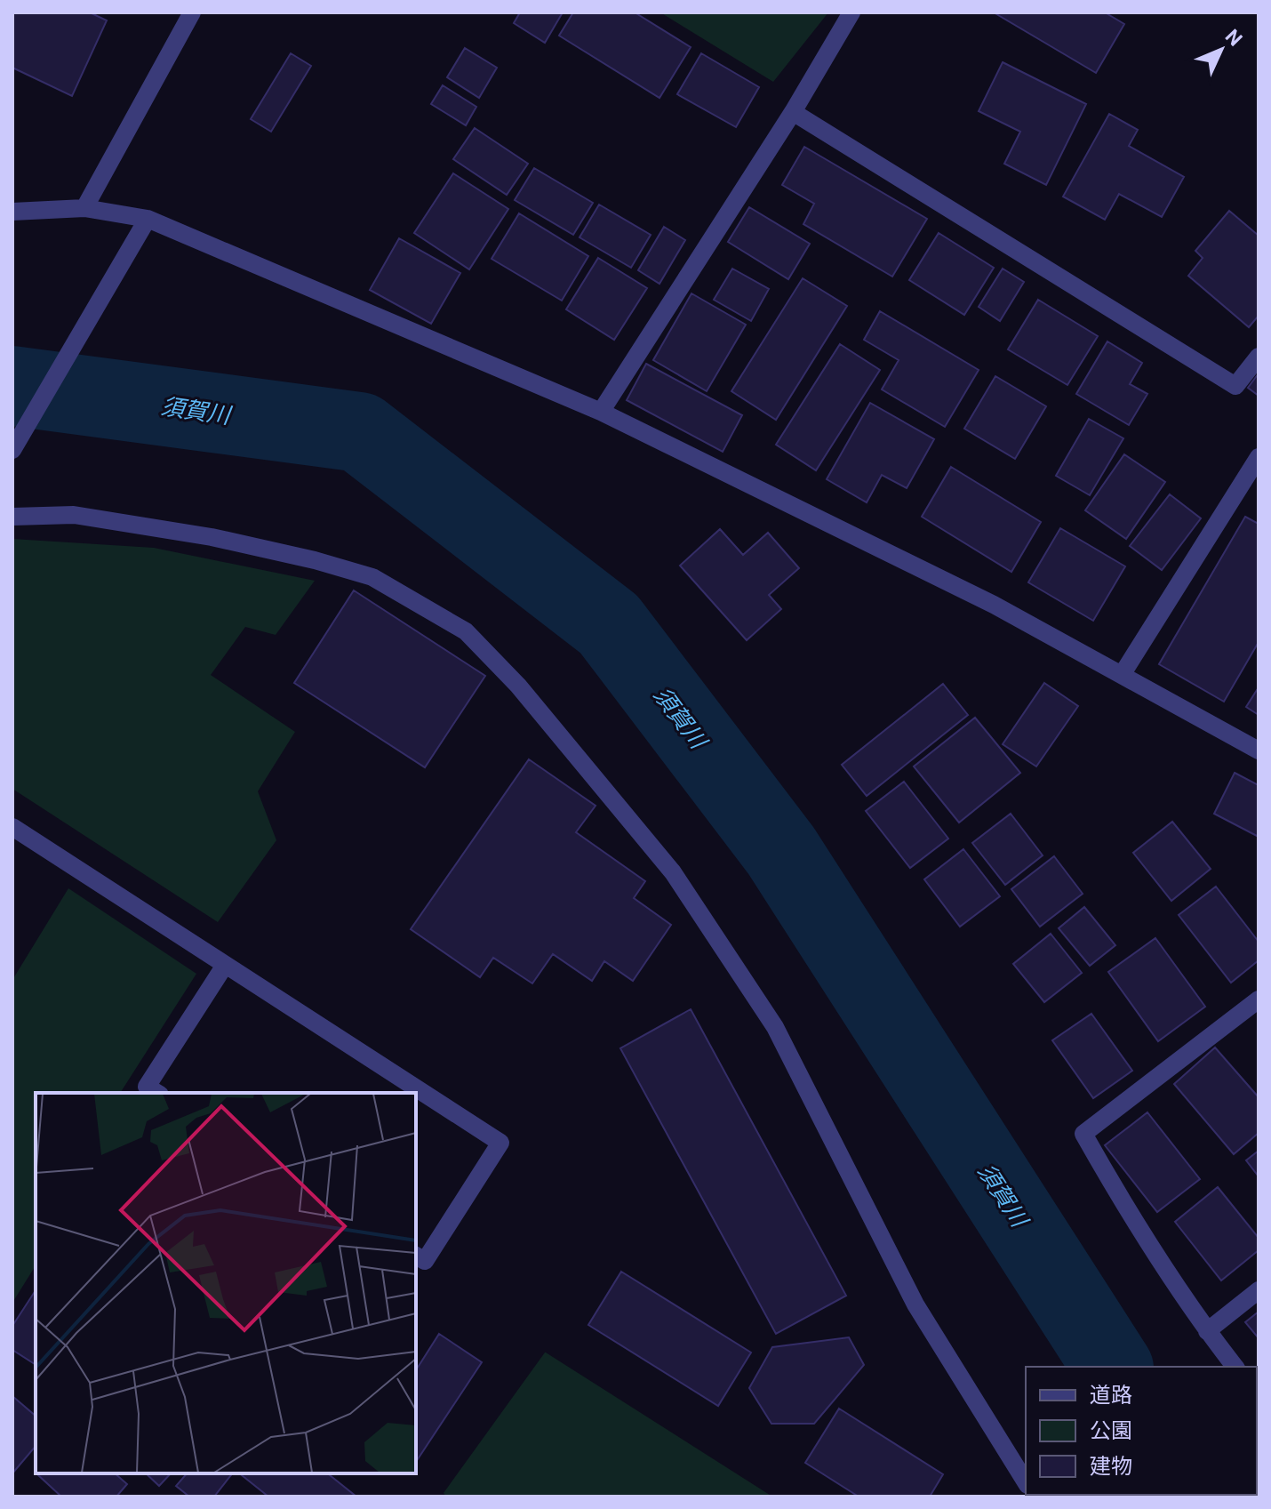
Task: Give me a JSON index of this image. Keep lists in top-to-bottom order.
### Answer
{
  "water": ["須賀川"],
  "legend": ["道路", "公園", "建物"],
  "north": "top right"
}
